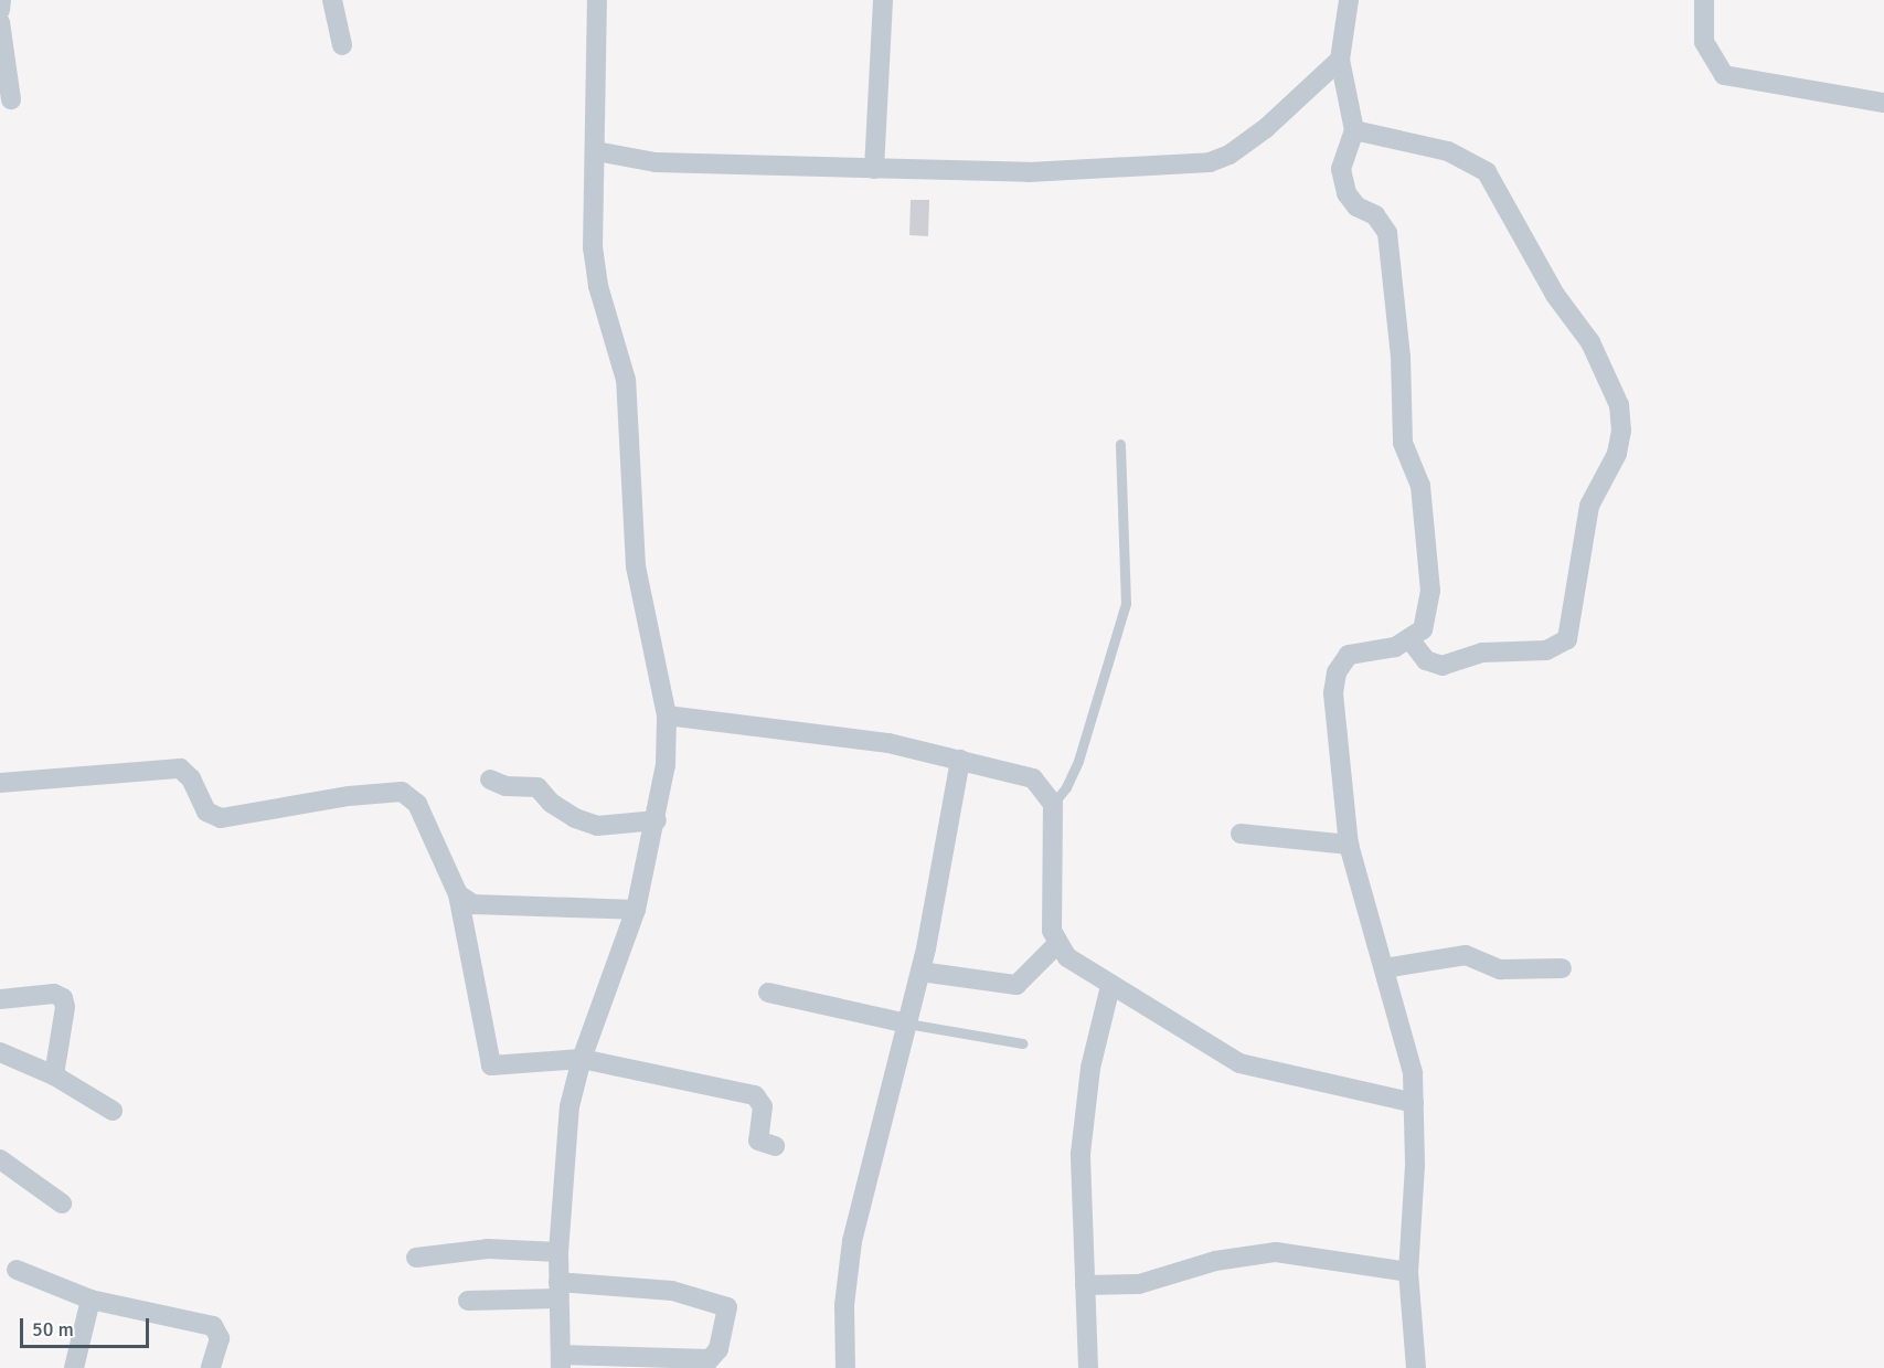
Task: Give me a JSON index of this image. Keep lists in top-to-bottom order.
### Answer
{
  "scale_bar": "50 m"
}
